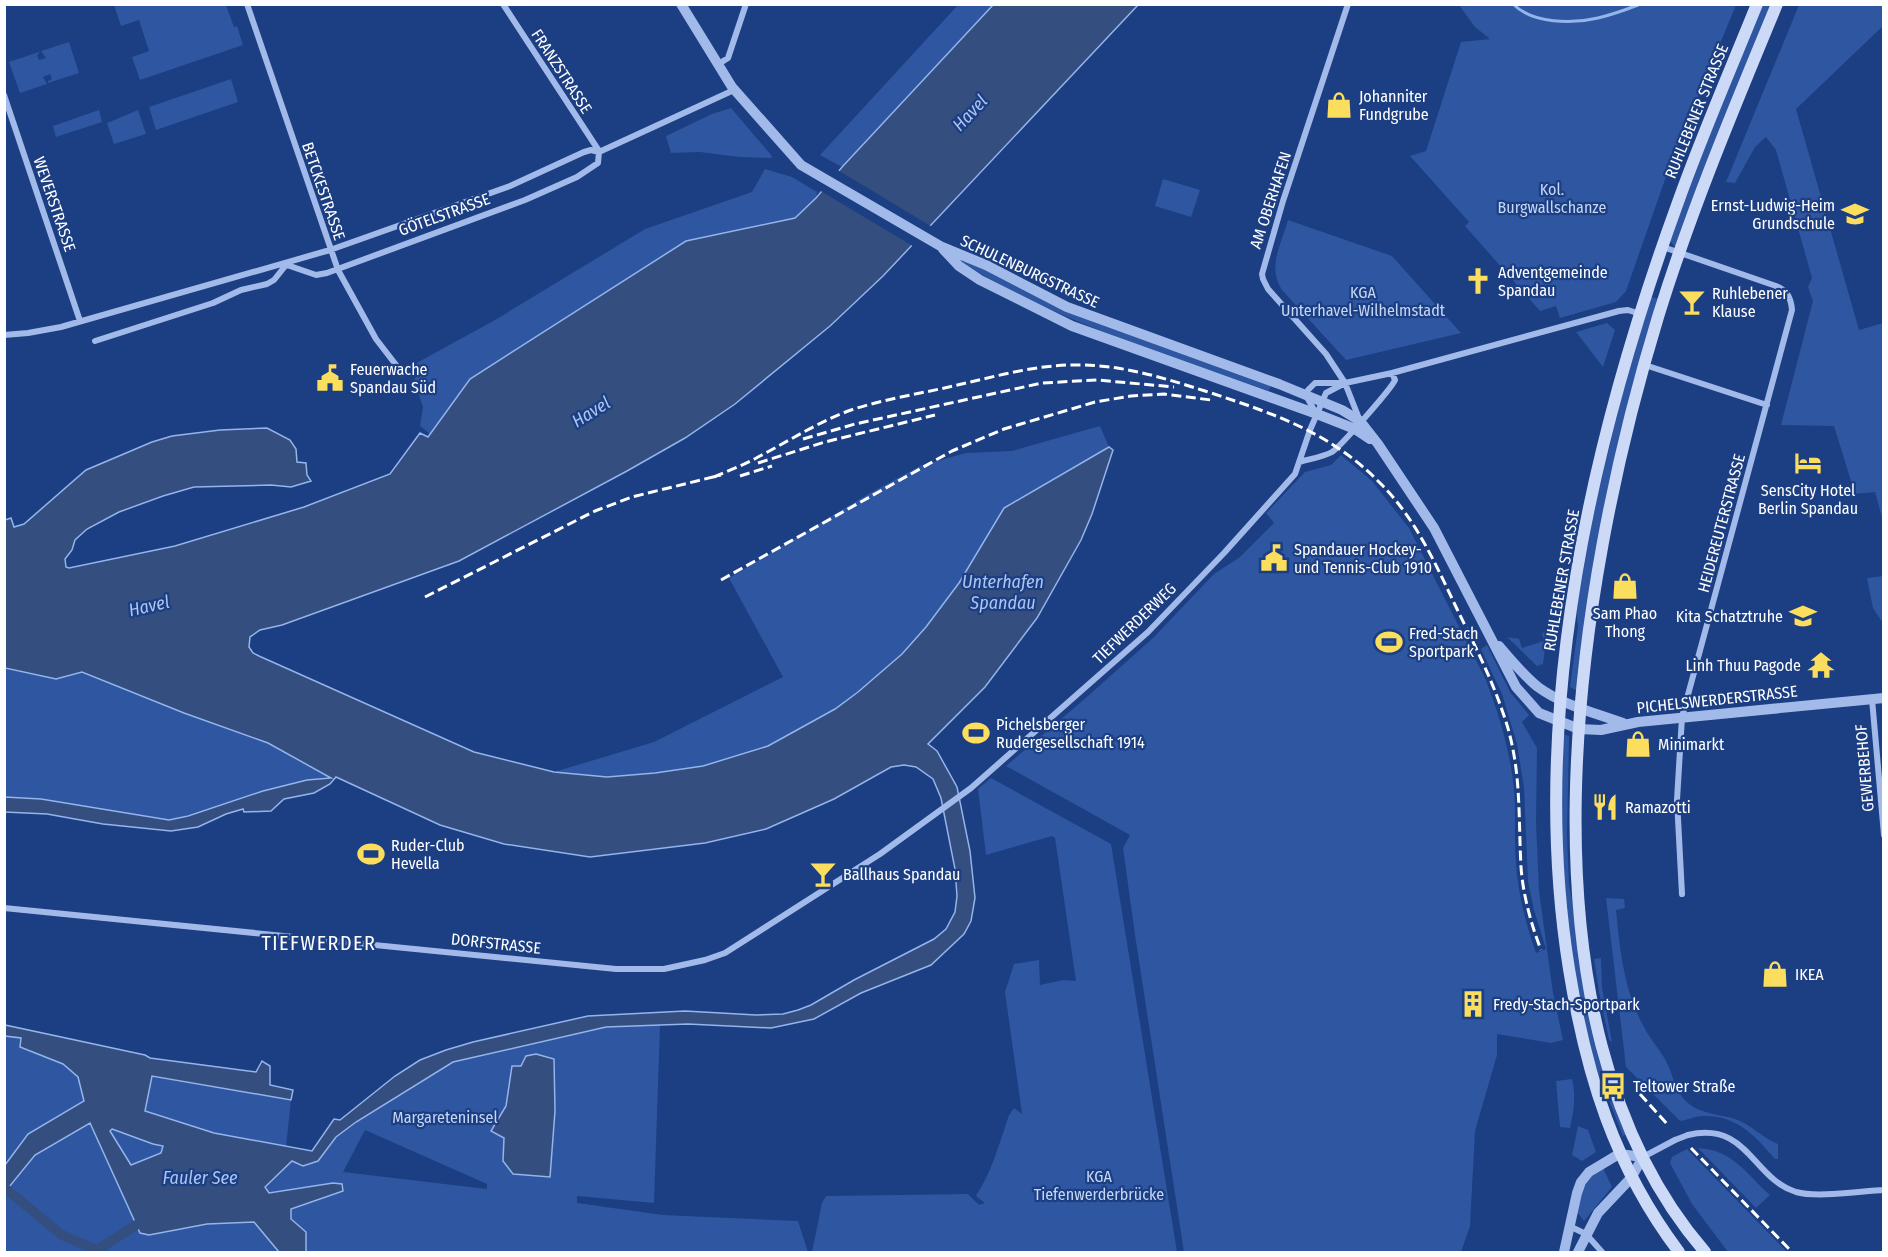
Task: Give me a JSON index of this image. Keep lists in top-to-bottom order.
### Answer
{
  "streets": {
    "main road": ["RUHLEBENER STRASSE"],
    "street": [
      "FRANZSTRASSE",
      "BETCKESTRASSE",
      "AM OBERHAFEN",
      "WEVERSTRASSE",
      "GÖTELSTRASSE",
      "SCHULENBURGSTRASSE",
      "HEIDEREUTERSTRASSE",
      "TIEFWERDERWEG",
      "PICHELSWERDERSTRASSE",
      "GEWERBEHOF",
      "DORFSTRASSE"
    ]
  },
  "crossings": [
    ["FRANZSTRASSE", "GÖTELSTRASSE"],
    ["RUHLEBENER STRASSE", "SCHULENBURGSTRASSE"],
    ["RUHLEBENER STRASSE", "HEIDEREUTERSTRASSE"],
    ["RUHLEBENER STRASSE", "TIEFWERDERWEG"],
    ["RUHLEBENER STRASSE", "PICHELSWERDERSTRASSE"],
    ["BETCKESTRASSE", "GÖTELSTRASSE"],
    ["AM OBERHAFEN", "TIEFWERDERWEG"],
    ["WEVERSTRASSE", "GÖTELSTRASSE"],
    ["SCHULENBURGSTRASSE", "TIEFWERDERWEG"],
    ["SCHULENBURGSTRASSE", "PICHELSWERDERSTRASSE"],
    ["HEIDEREUTERSTRASSE", "PICHELSWERDERSTRASSE"],
    ["TIEFWERDERWEG", "DORFSTRASSE"],
    ["PICHELSWERDERSTRASSE", "GEWERBEHOF"]
  ],
  "districts": ["TIEFWERDER"],
  "water": ["Havel", "Unterhafen Spandau", "Fauler See"],
  "parks": [
    "Kol. Burgwallschanze",
    "KGA Unterhavel-Wilhelmstadt",
    "Margareteninsel",
    "KGA Tiefenwerderbrücke"
  ],
  "places": {
    "shop": [
      "Johanniter Fundgrube",
      "Sam Phao Thong",
      "Minimarkt",
      "IKEA"
    ],
    "school or university": ["Ernst-Ludwig-Heim Grundschule", "Kita Schatztruhe"],
    "church": ["Adventgemeinde Spandau"],
    "bar": ["Ruhlebener Klause", "Ballhaus Spandau"],
    "public building": ["Feuerwache Spandau Süd", "Spandauer Hockey- und Tennis-Club 1910"],
    "hotel": ["SensCity Hotel Berlin Spandau"],
    "sports": ["Fred-Stach Sportpark", "Pichelsberger Rudergesellschaft 1914", "Ruder-Club Hevella"],
    "temple": ["Linh Thuu Pagode"],
    "restaurant": ["Ramazotti"],
    "building": ["Fredy-Stach-Sportpark"],
    "bus stop": ["Teltower Straße"]
  }
}
